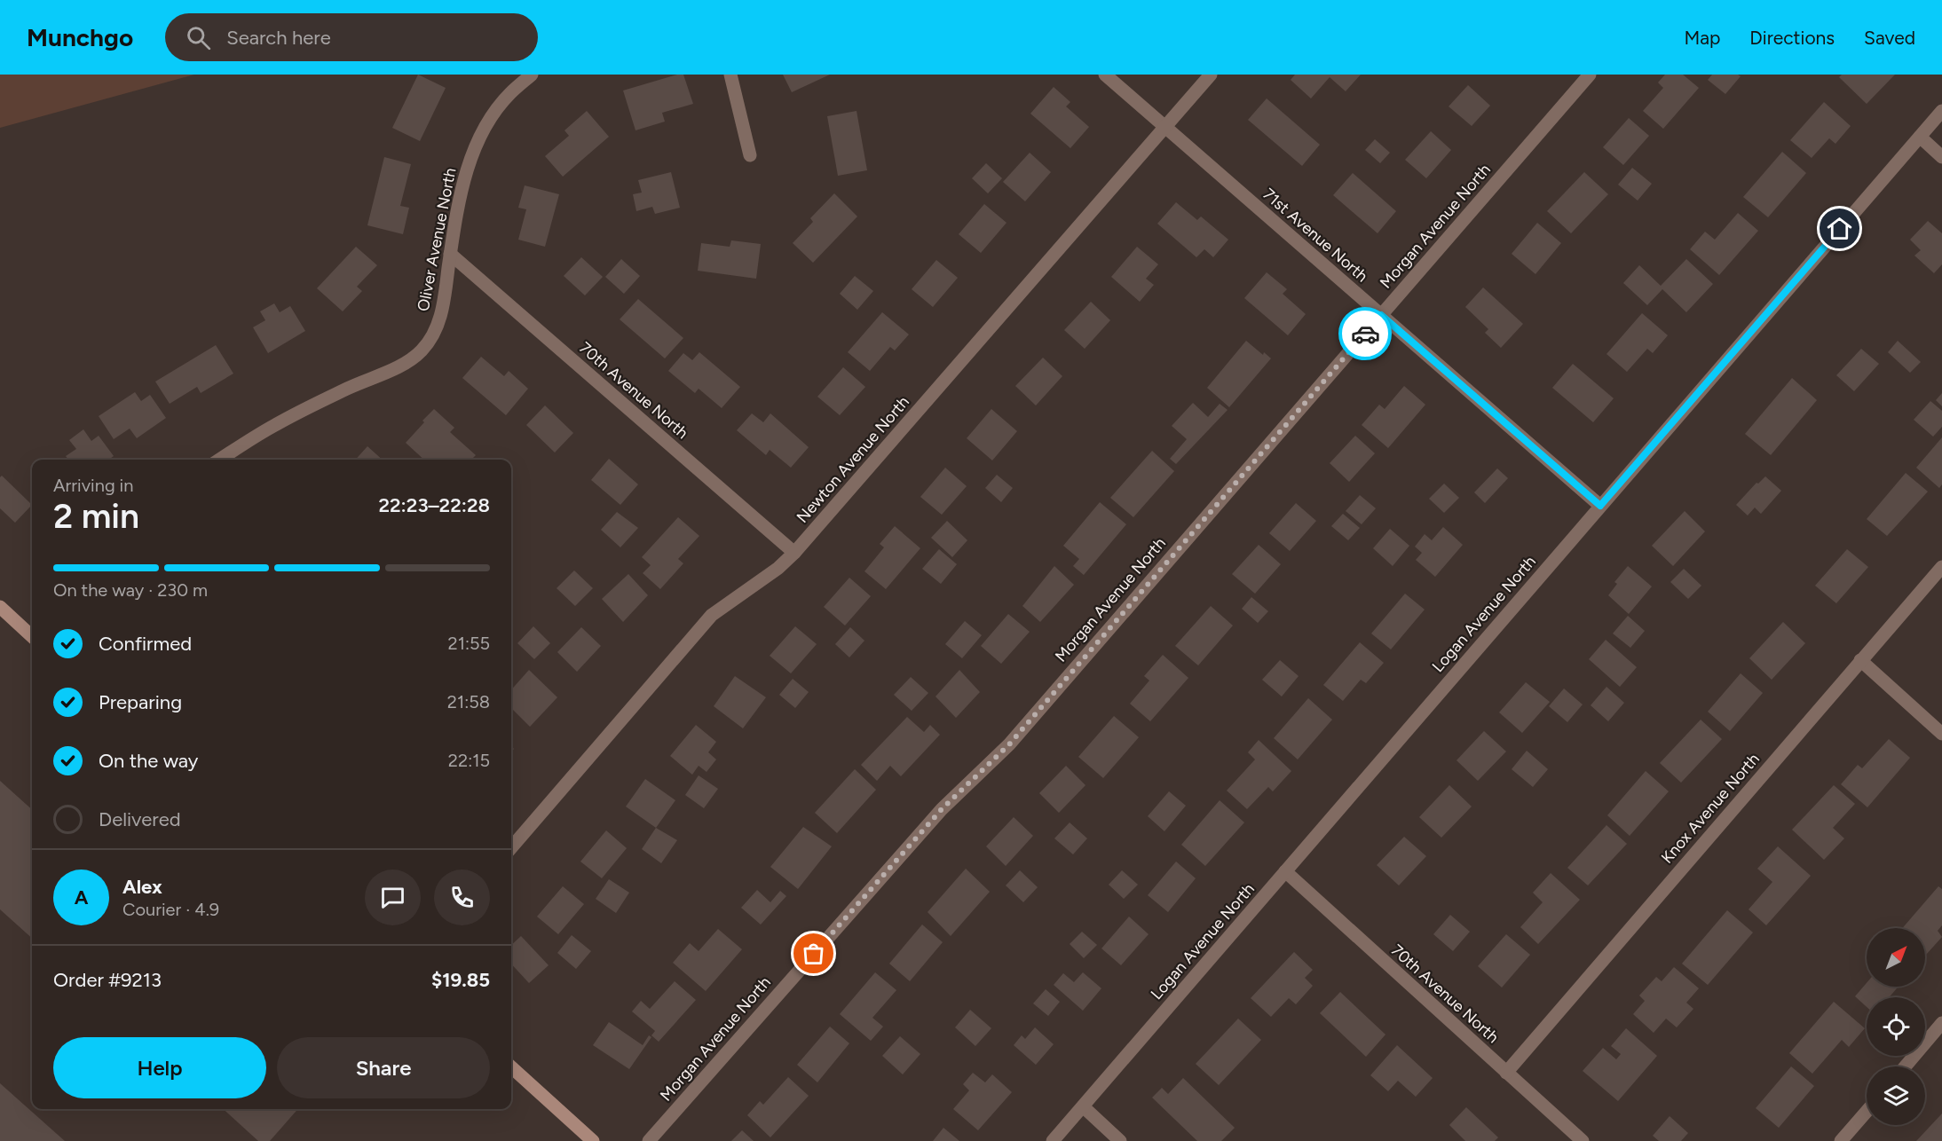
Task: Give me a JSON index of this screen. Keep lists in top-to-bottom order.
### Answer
{
  "streets": {
    "street": [
      "Morgan Avenue North",
      "71st Avenue North",
      "Oliver Avenue North",
      "70th Avenue North",
      "Newton Avenue North",
      "Logan Avenue North",
      "Knox Avenue North"
    ]
  },
  "crossings": [
    ["Morgan Avenue North", "71st Avenue North"],
    ["71st Avenue North", "Newton Avenue North"],
    ["71st Avenue North", "Logan Avenue North"],
    ["Oliver Avenue North", "70th Avenue North"],
    ["70th Avenue North", "Newton Avenue North"],
    ["70th Avenue North", "Logan Avenue North"],
    ["70th Avenue North", "Knox Avenue North"]
  ],
  "north": "top right",
  "page": {
    "header": "Munchgo",
    "search": "Search here",
    "nav": ["Map", "Directions", "Saved"],
    "heading": ["2 min", "Arriving in", "22:23–22:28"],
    "panel": [
      "Alex",
      "Courier · 4.9",
      "Order #9213",
      "$19.85"
    ],
    "bar": "On the way · 230 m",
    "list": [
      ["Confirmed", "21:55"],
      ["Preparing", "21:58"],
      ["On the way", "22:15"],
      "Delivered"
    ],
    "round": "A",
    "buttons": ["Help", "Share"]
  }
}
